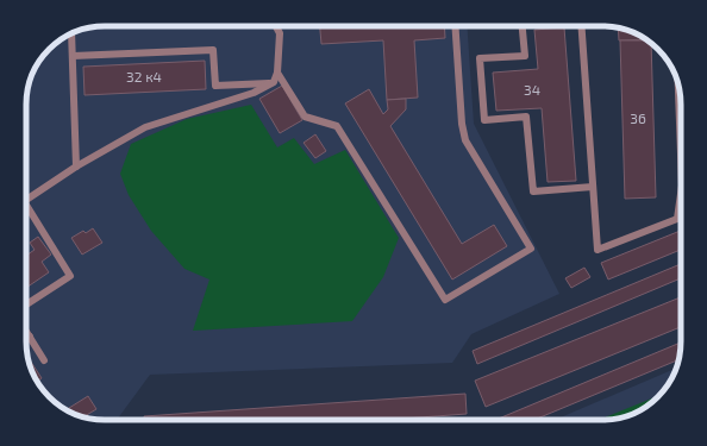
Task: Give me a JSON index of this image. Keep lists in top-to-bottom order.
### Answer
{
  "house_numbers": ["32 к4", "34", "36"]
}
